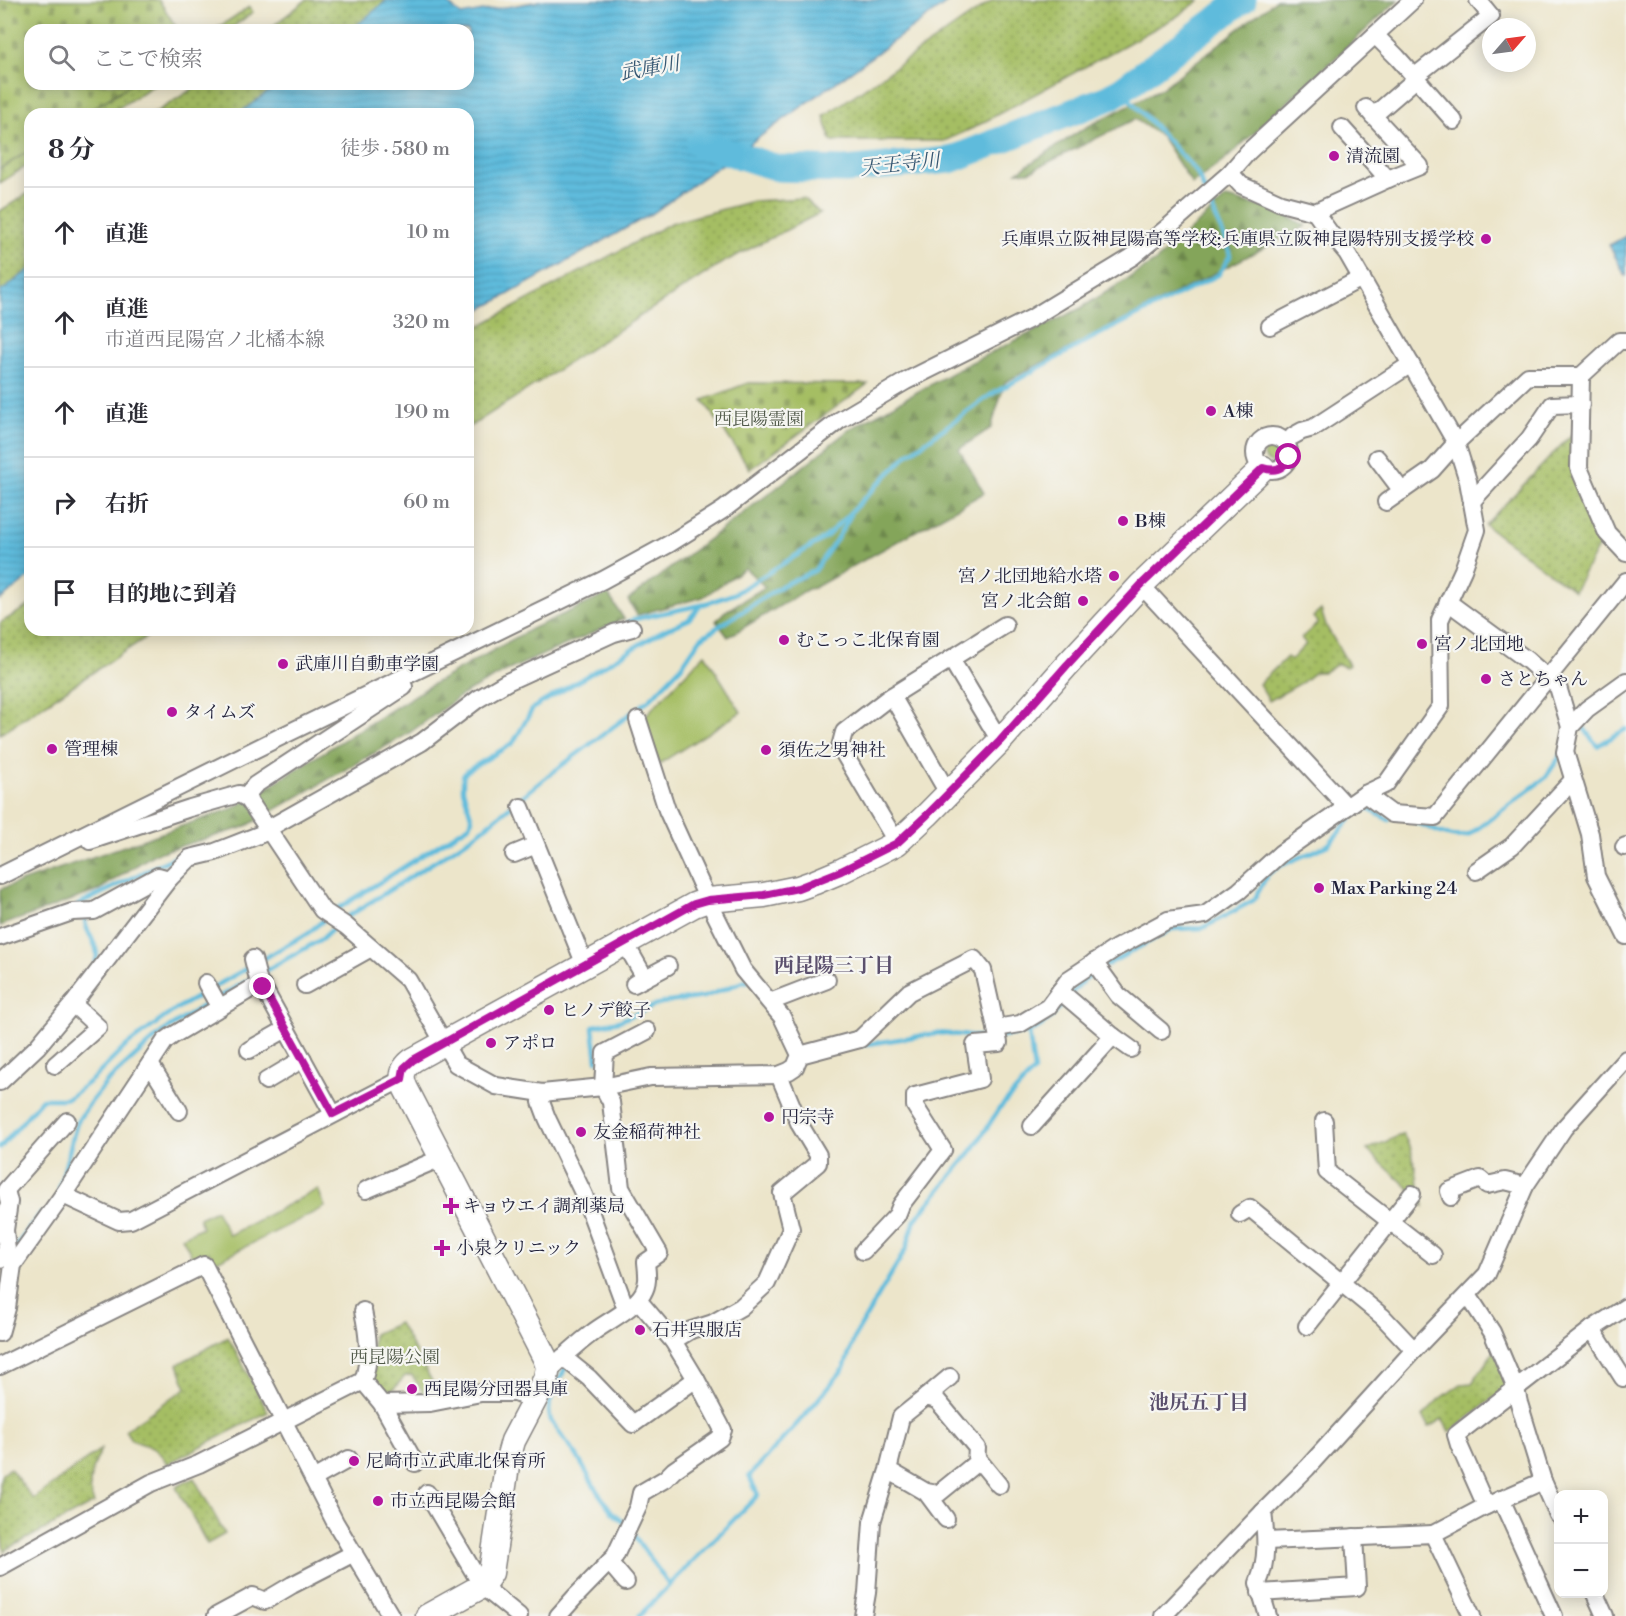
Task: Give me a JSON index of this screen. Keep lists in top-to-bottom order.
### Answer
{
  "districts": ["西昆陽三丁目", "池尻五丁目"],
  "water": ["武庫川", "天王寺川"],
  "parks": ["西昆陽霊園", "西昆陽公園"],
  "places": {
    "other": [
      "清流園",
      "兵庫県立阪神昆陽高等学校;兵庫県立阪神昆陽特別支援学校",
      "A棟",
      "B棟",
      "宮ノ北団地給水塔",
      "宮ノ北会館",
      "むこっこ北保育園",
      "宮ノ北団地",
      "武庫川自動車学園",
      "さとちゃん",
      "タイムズ",
      "管理棟",
      "須佐之男神社",
      "Max Parking 24",
      "ヒノデ餃子",
      "アポロ",
      "円宗寺",
      "友金稲荷神社",
      "石井呉服店",
      "西昆陽分団器具庫",
      "尼崎市立武庫北保育所",
      "市立西昆陽会館"
    ],
    "health": ["キョウエイ調剤薬局", "小泉クリニック"]
  },
  "north": "top right",
  "page": {
    "search": "ここで検索",
    "heading": ["8 分", "徒歩 · 580 m"],
    "list": [
      ["直進", "10 m"],
      ["直進", "市道西昆陽宮ノ北橘本線", "320 m"],
      ["直進", "190 m"],
      ["右折", "60 m"],
      "目的地に到着"
    ],
    "map_buttons": ["+", "−"]
  }
}
